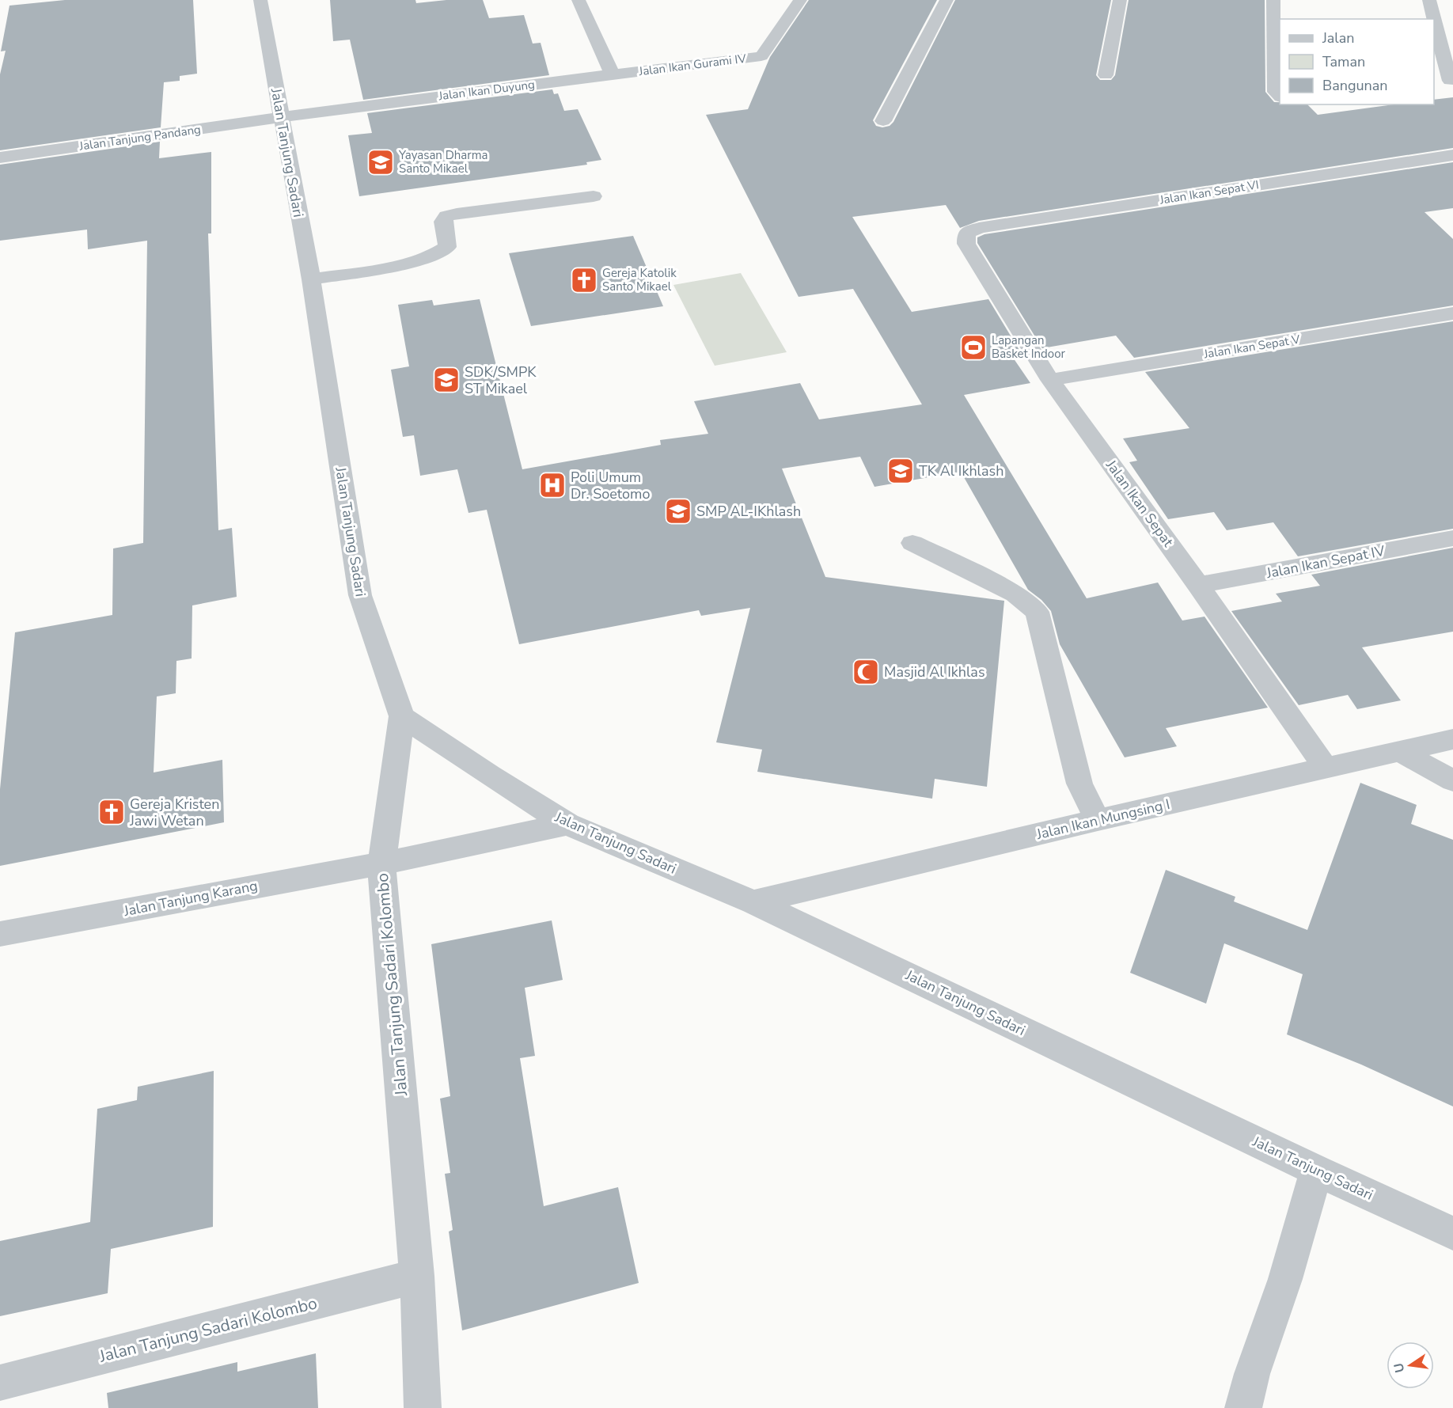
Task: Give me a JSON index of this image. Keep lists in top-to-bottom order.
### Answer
{
  "streets": {
    "street": [
      "Jalan Ikan Gurami IV",
      "Jalan Ikan Duyung",
      "Jalan Tanjung Pandang",
      "Jalan Tanjung Sadari",
      "Jalan Ikan Sepat VI",
      "Jalan Ikan Sepat V",
      "Jalan Ikan Sepat",
      "Jalan Ikan Sepat IV",
      "Jalan Ikan Mungsing I",
      "Jalan Tanjung Karang",
      "Jalan Tanjung Sadari Kolombo"
    ]
  },
  "crossings": [
    ["Jalan Ikan Gurami IV", "Jalan Ikan Duyung"],
    ["Jalan Ikan Duyung", "Jalan Tanjung Pandang"],
    ["Jalan Ikan Duyung", "Jalan Tanjung Sadari"],
    ["Jalan Tanjung Pandang", "Jalan Tanjung Sadari"],
    ["Jalan Tanjung Sadari", "Jalan Ikan Mungsing I"],
    ["Jalan Tanjung Sadari", "Jalan Tanjung Karang"],
    ["Jalan Ikan Sepat VI", "Jalan Ikan Sepat"],
    ["Jalan Ikan Sepat V", "Jalan Ikan Sepat"],
    ["Jalan Ikan Sepat", "Jalan Ikan Sepat IV"],
    ["Jalan Ikan Sepat", "Jalan Ikan Mungsing I"],
    ["Jalan Tanjung Karang", "Jalan Tanjung Sadari Kolombo"]
  ],
  "places": {
    "school or university": [
      "Yayasan Dharma Santo Mikael",
      "SDK/SMPK ST Mikael",
      "TK Al Ikhlash",
      "SMP AL-IKhlash"
    ],
    "church": ["Gereja Katolik Santo Mikael", "Gereja Kristen Jawi Wetan"],
    "sports": ["Lapangan Basket Indoor"],
    "hospital": ["Poli Umum Dr. Soetomo"],
    "mosque": ["Masjid Al Ikhlas"]
  },
  "legend": ["Jalan", "Taman", "Bangunan"],
  "north": "left"
}
